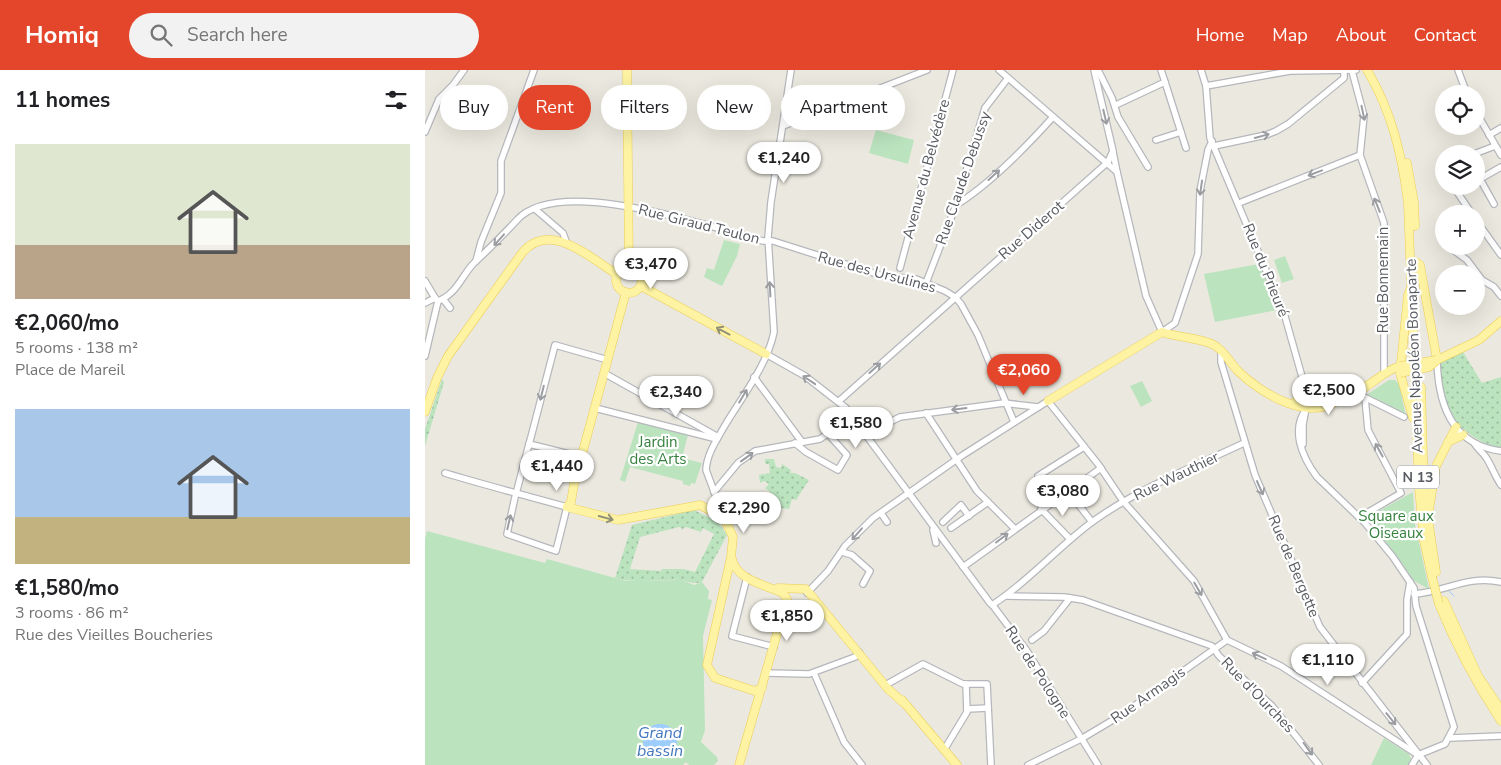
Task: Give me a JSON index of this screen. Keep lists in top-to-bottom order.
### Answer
{
  "streets": {
    "main road": ["Avenue Napoléon Bonaparte", "N 13"],
    "street": [
      "Avenue du Belvédère",
      "Rue Claude Debussy",
      "Rue Giraud Teulon",
      "Rue Diderot",
      "Rue du Prieuré",
      "Rue des Ursulines",
      "Rue Bonnemain",
      "Rue Wauthier",
      "Rue de Bergette",
      "Rue de Pologne",
      "Rue Armagis",
      "Rue d'Ourches"
    ]
  },
  "crossings": [
    ["Avenue du Belvédère", "Rue des Ursulines"],
    ["Rue Claude Debussy", "Rue des Ursulines"],
    ["Rue Giraud Teulon", "Rue des Ursulines"],
    ["Rue Diderot", "Rue des Ursulines"],
    ["Rue Diderot", "Rue de Pologne"],
    ["Rue Wauthier", "Rue de Bergette"],
    ["Rue Wauthier", "Rue de Pologne"],
    ["Rue Wauthier", "Rue d'Ourches"],
    ["Rue de Pologne", "Rue Armagis"],
    ["Rue Armagis", "Rue d'Ourches"]
  ],
  "one_way": ["Rue Diderot", "Rue de Bergette"],
  "water": ["Grand bassin"],
  "parks": ["Jardin des Arts", "Square aux Oiseaux"],
  "page": {
    "header": "Homiq",
    "search": "Search here",
    "nav": [
      "Home",
      "Map",
      "About",
      "Contact"
    ],
    "heading": "11 homes",
    "map_buttons": ["+", "−"],
    "chip": [
      "Buy",
      "Rent",
      "Filters",
      "New",
      "Apartment"
    ],
    "list": [
      {
        "name": "€2,060/mo",
        "note": "5 rooms · 138 m² · Place de Mareil"
      },
      {
        "name": "€1,580/mo",
        "note": "3 rooms · 86 m² · Rue des Vieilles Boucheries"
      }
    ],
    "price": [
      "€1,240",
      "€3,470",
      "€2,060",
      "€2,500",
      "€2,340",
      "€1,580",
      "€1,440",
      "€3,080",
      "€2,290",
      "€1,850",
      "€1,110"
    ]
  }
}
